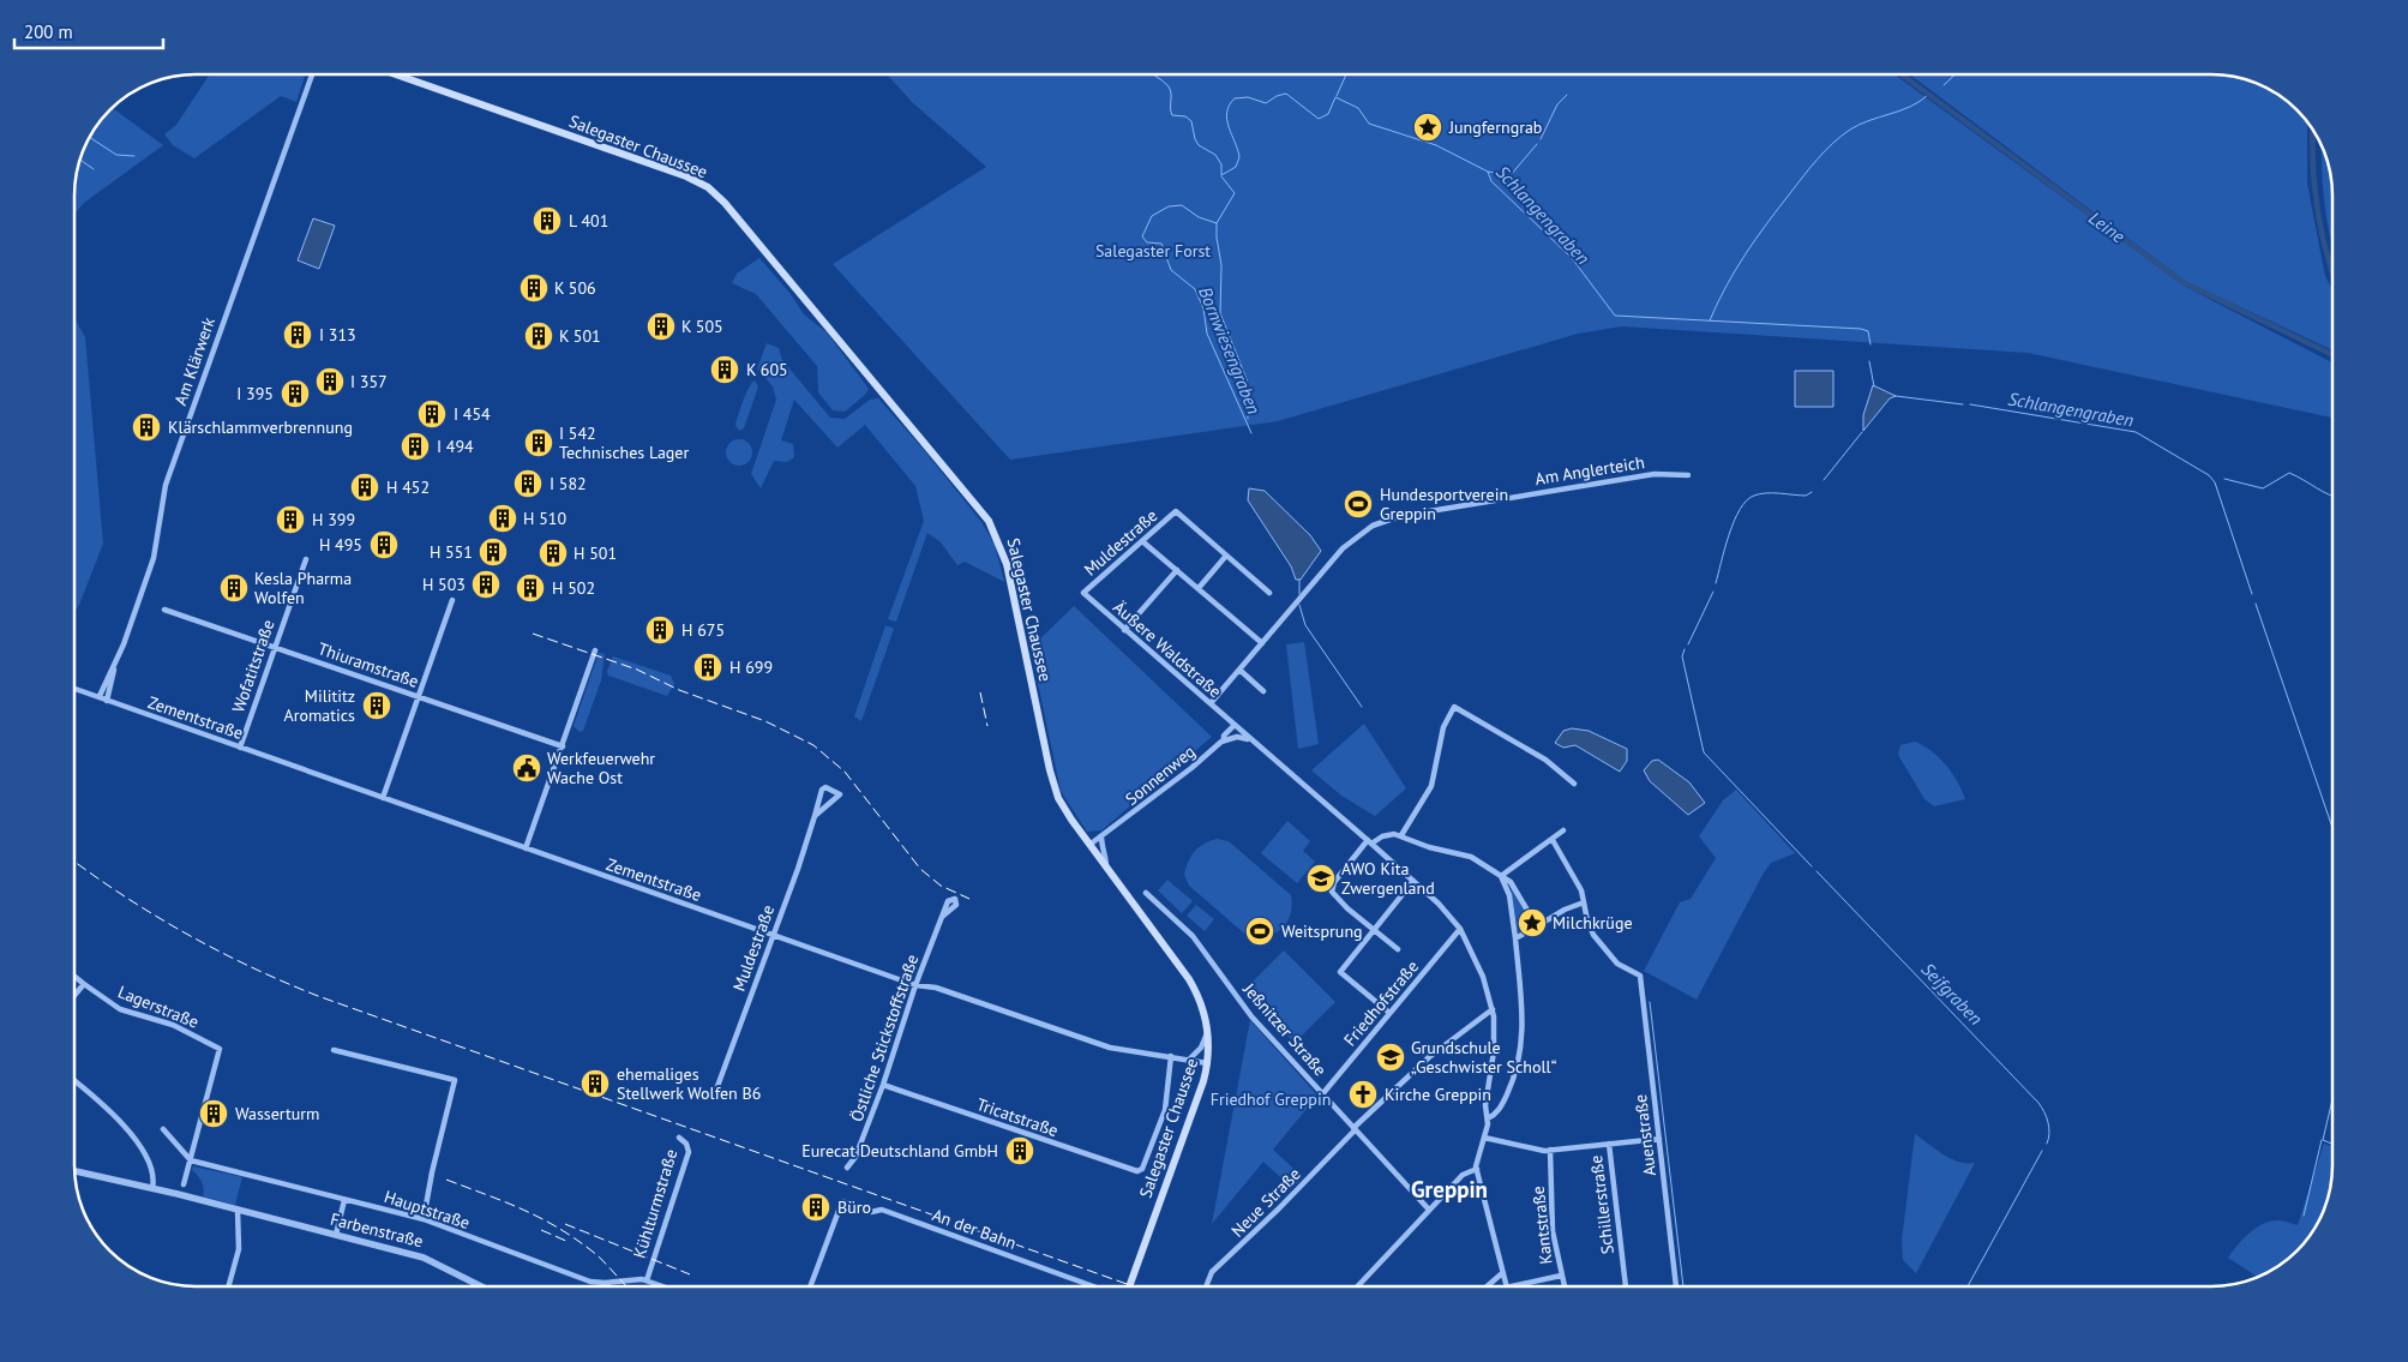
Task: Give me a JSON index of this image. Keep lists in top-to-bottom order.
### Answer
{
  "streets": {
    "main road": ["Salegaster Chaussee"],
    "street": [
      "Am Klärwerk",
      "Am Anglerteich",
      "Muldestraße",
      "Äußere Waldstraße",
      "Thiuramstraße",
      "Wofatitstraße",
      "Zementstraße",
      "Sonnenweg",
      "Friedhofstraße",
      "Lagerstraße",
      "Jeßnitzer Straße",
      "Östliche Stickstoffstraße",
      "Tricatstraße",
      "Auenstraße",
      "Neue Straße",
      "Kühlturmstraße",
      "Schillerstraße",
      "Hauptstraße",
      "Kantstraße",
      "An der Bahn",
      "Farbenstraße"
    ]
  },
  "crossings": [
    ["Salegaster Chaussee", "Zementstraße"],
    ["Salegaster Chaussee", "Sonnenweg"],
    ["Am Klärwerk", "Zementstraße"],
    ["Am Anglerteich", "Äußere Waldstraße"],
    ["Muldestraße", "Äußere Waldstraße"],
    ["Muldestraße", "Zementstraße"],
    ["Äußere Waldstraße", "Friedhofstraße"],
    ["Äußere Waldstraße", "Neue Straße"],
    ["Thiuramstraße", "Wofatitstraße"],
    ["Wofatitstraße", "Zementstraße"],
    ["Zementstraße", "Östliche Stickstoffstraße"],
    ["Zementstraße", "Tricatstraße"],
    ["Friedhofstraße", "Jeßnitzer Straße"],
    ["Lagerstraße", "Hauptstraße"],
    ["Jeßnitzer Straße", "Neue Straße"],
    ["Östliche Stickstoffstraße", "Tricatstraße"],
    ["Kühlturmstraße", "Hauptstraße"]
  ],
  "districts": ["Greppin"],
  "water": [
    "Schlangengraben",
    "Leine",
    "Bornwiesengraben",
    "Seifgraben"
  ],
  "parks": ["Salegaster Forst", "Friedhof Greppin"],
  "places": {
    "place": ["Jungferngrab", "Milchkrüge"],
    "building": [
      "L 401",
      "K 506",
      "K 505",
      "I 313",
      "K 501",
      "K 605",
      "I 357",
      "I 395",
      "I 454",
      "Klärschlammverbrennung",
      "I 542 Technisches Lager",
      "I 494",
      "I 582",
      "H 452",
      "H 510",
      "H 399",
      "H 495",
      "H 551",
      "H 501",
      "H 503",
      "Kesla Pharma Wolfen",
      "H 502",
      "H 675",
      "H 699",
      "Milititz Aromatics",
      "ehemaliges Stellwerk Wolfen B6",
      "Wasserturm",
      "Eurecat Deutschland GmbH",
      "Büro"
    ],
    "sports": ["Hundesportverein Greppin", "Weitsprung"],
    "public building": ["Werkfeuerwehr Wache Ost"],
    "school or university": ["AWO Kita Zwergenland", "Grundschule „Geschwister Scholl“"],
    "church": ["Kirche Greppin"]
  },
  "scale_bar": "200 m"
}
